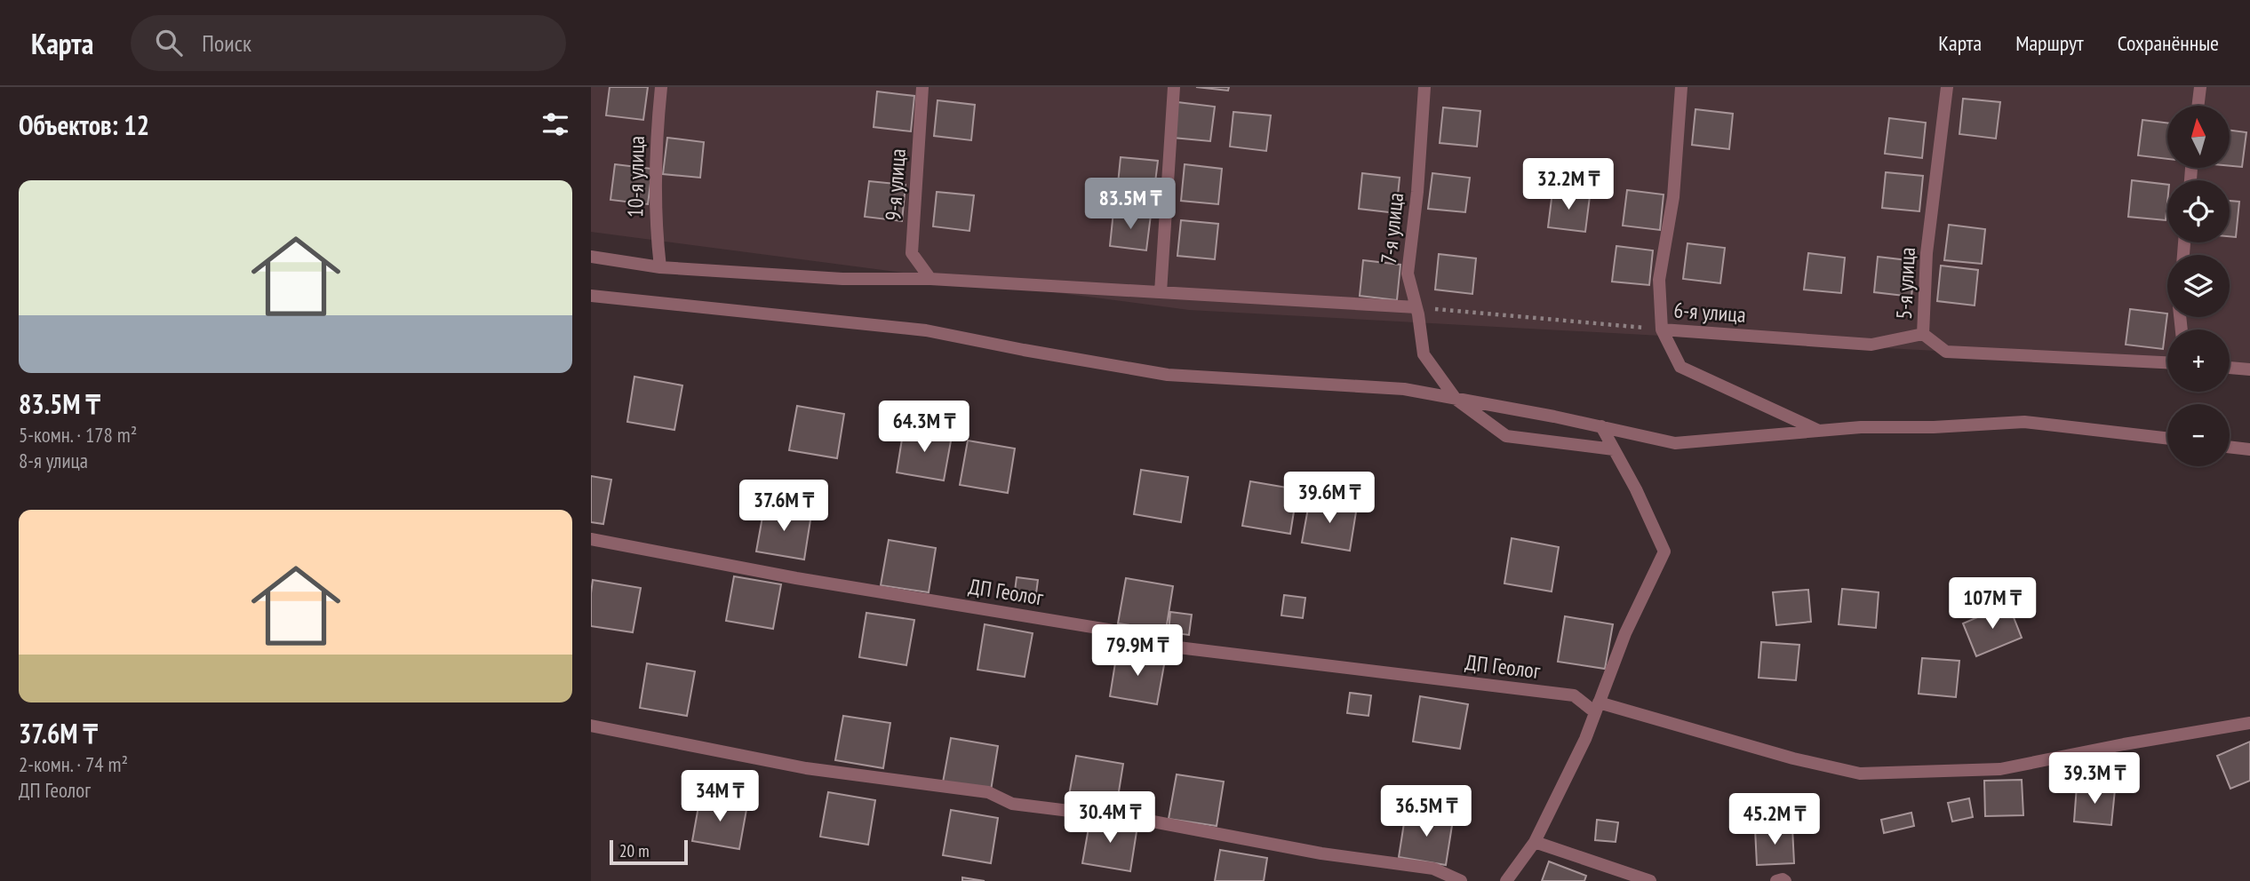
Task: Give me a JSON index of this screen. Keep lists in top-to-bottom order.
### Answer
{
  "streets": {
    "street": [
      "10-я улица",
      "9-я улица",
      "7-я улица",
      "5-я улица",
      "6-я улица",
      "ДП Геолог"
    ]
  },
  "crossings": [
    ["5-я улица", "6-я улица"]
  ],
  "scale_bar": "20 m",
  "north": "top",
  "page": {
    "header": "Карта",
    "search": "Поиск",
    "nav": ["Карта", "Маршрут", "Сохранённые"],
    "heading": "Объектов: 12",
    "map_buttons": ["+", "−"],
    "price": [
      "32.2M ₸",
      "83.5M ₸",
      "64.3M ₸",
      "39.6M ₸",
      "37.6M ₸",
      "107M ₸",
      "79.9M ₸",
      "39.3M ₸",
      "34M ₸",
      "36.5M ₸",
      "30.4M ₸",
      "45.2M ₸"
    ],
    "list": [
      {
        "name": "83.5M ₸",
        "note": "5-комн. · 178 m² · 8-я улица"
      },
      {
        "name": "37.6M ₸",
        "note": "2-комн. · 74 m² · ДП Геолог"
      }
    ],
    "scale": "20 m"
  }
}
